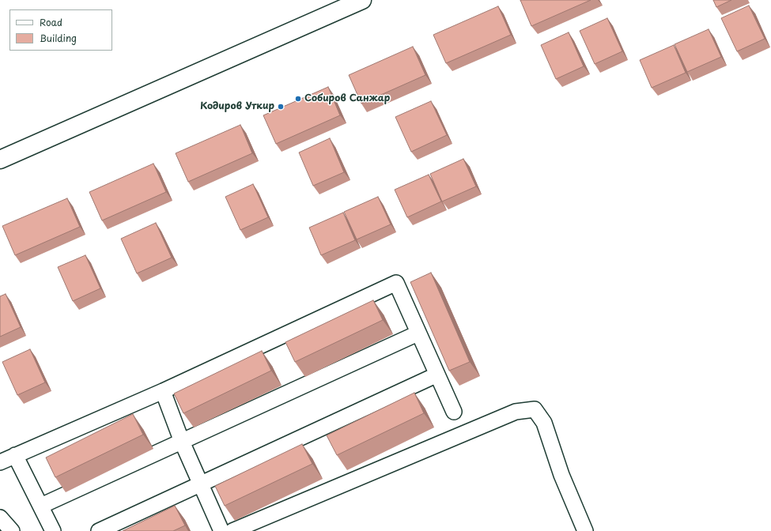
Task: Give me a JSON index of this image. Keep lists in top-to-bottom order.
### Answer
{
  "places": ["Собиров Санжар", "Кодиров Уткир"],
  "legend": ["Road", "Building"]
}
